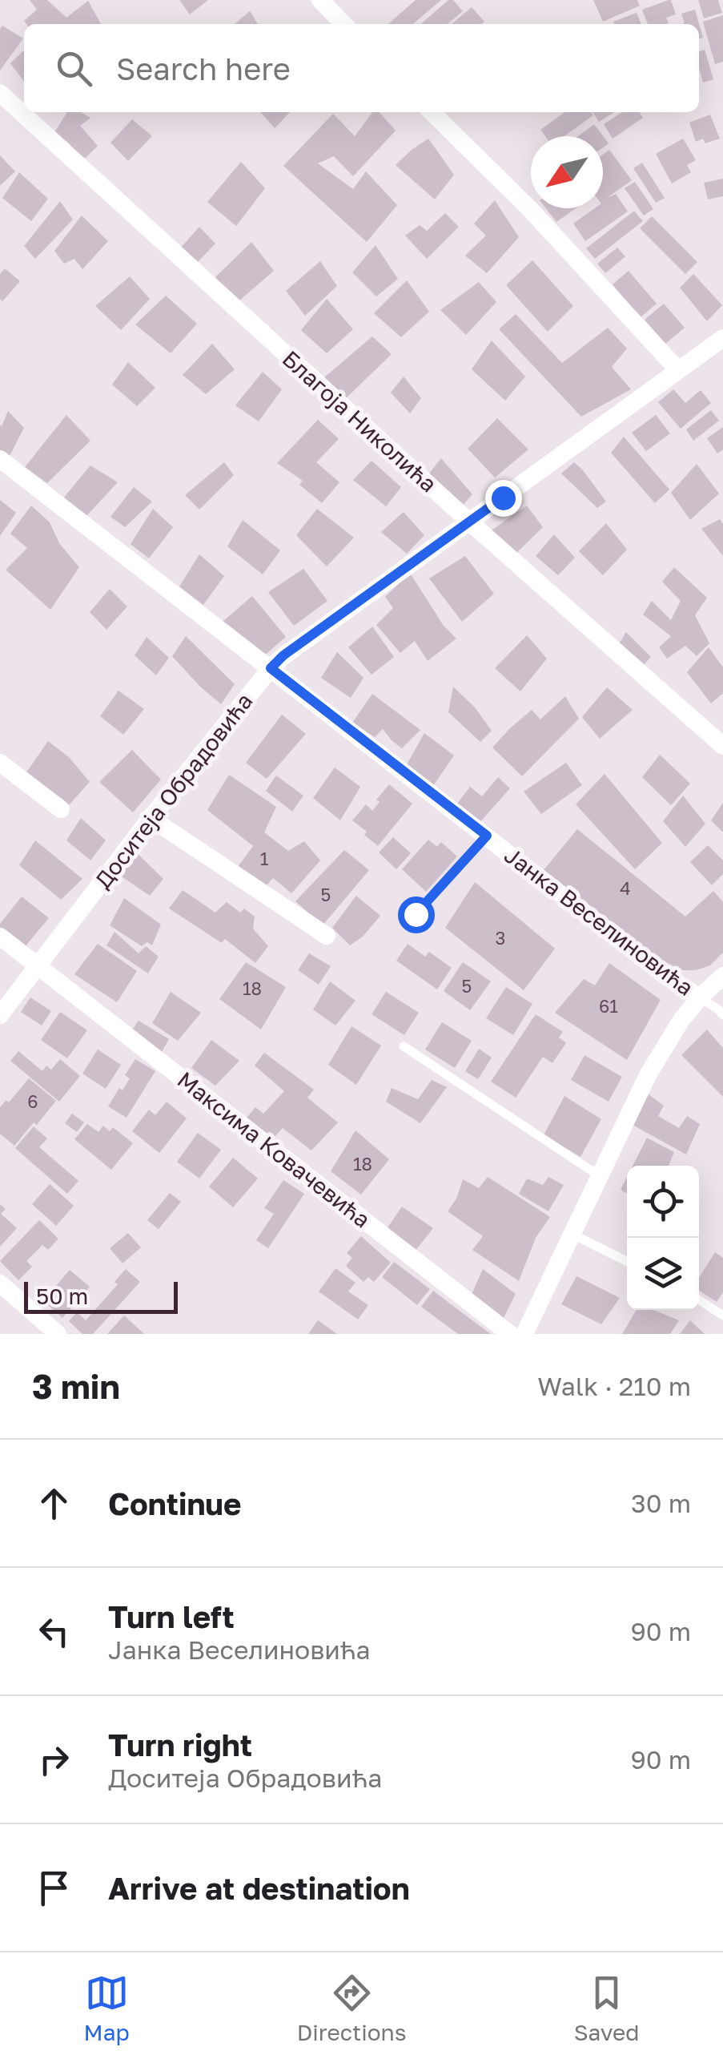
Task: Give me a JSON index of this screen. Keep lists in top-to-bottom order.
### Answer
{
  "streets": {
    "street": [
      "Благоја Николића",
      "Доситеја Обрадовића",
      "Јанка Веселиновића",
      "Максима Ковачевића"
    ]
  },
  "crossings": [
    ["Благоја Николића", "Доситеја Обрадовића"],
    ["Доситеја Обрадовића", "Јанка Веселиновића"],
    ["Доситеја Обрадовића", "Максима Ковачевића"]
  ],
  "house_numbers": [
    "1",
    "4",
    "5",
    "3",
    "5",
    "18",
    "61",
    "6",
    "18"
  ],
  "scale_bar": "50 m",
  "north": "bottom left",
  "page": {
    "search": "Search here",
    "scale": "50 m",
    "heading": ["3 min", "Walk · 210 m"],
    "list": [
      ["Continue", "30 m"],
      ["Turn left", "Јанка Веселиновића", "90 m"],
      ["Turn right", "Доситеја Обрадовића", "90 m"],
      "Arrive at destination"
    ],
    "nav": ["Map", "Directions", "Saved"]
  }
}
